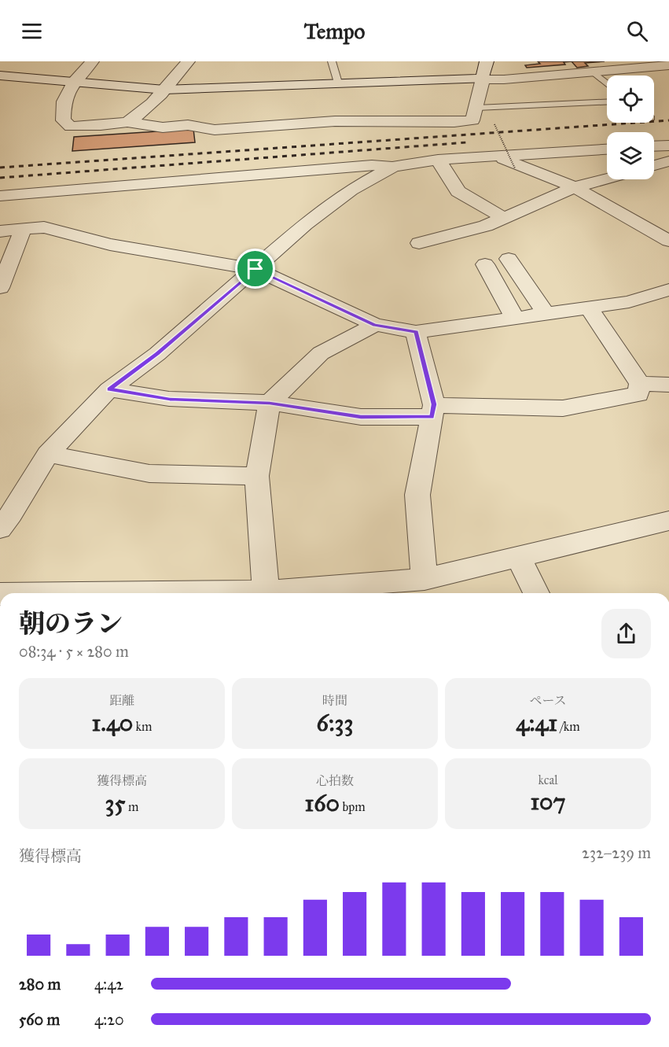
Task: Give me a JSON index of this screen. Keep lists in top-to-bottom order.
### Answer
{
  "page": {
    "header": "Tempo",
    "heading": ["朝のラン", "08:34 · 5 × 280 m"],
    "stats": [
      ["距離", "1.40 km"],
      ["時間", "6:33"],
      ["ペース", "4:41 /km"],
      ["獲得標高", "35 m"],
      ["心拍数", "160 bpm"],
      ["kcal", "107"]
    ],
    "chart": ["獲得標高", "232–239 m"],
    "list": [
      {
        "name": "280 m",
        "note": "4:42"
      },
      {
        "name": "560 m",
        "note": "4:20"
      }
    ]
  }
}
